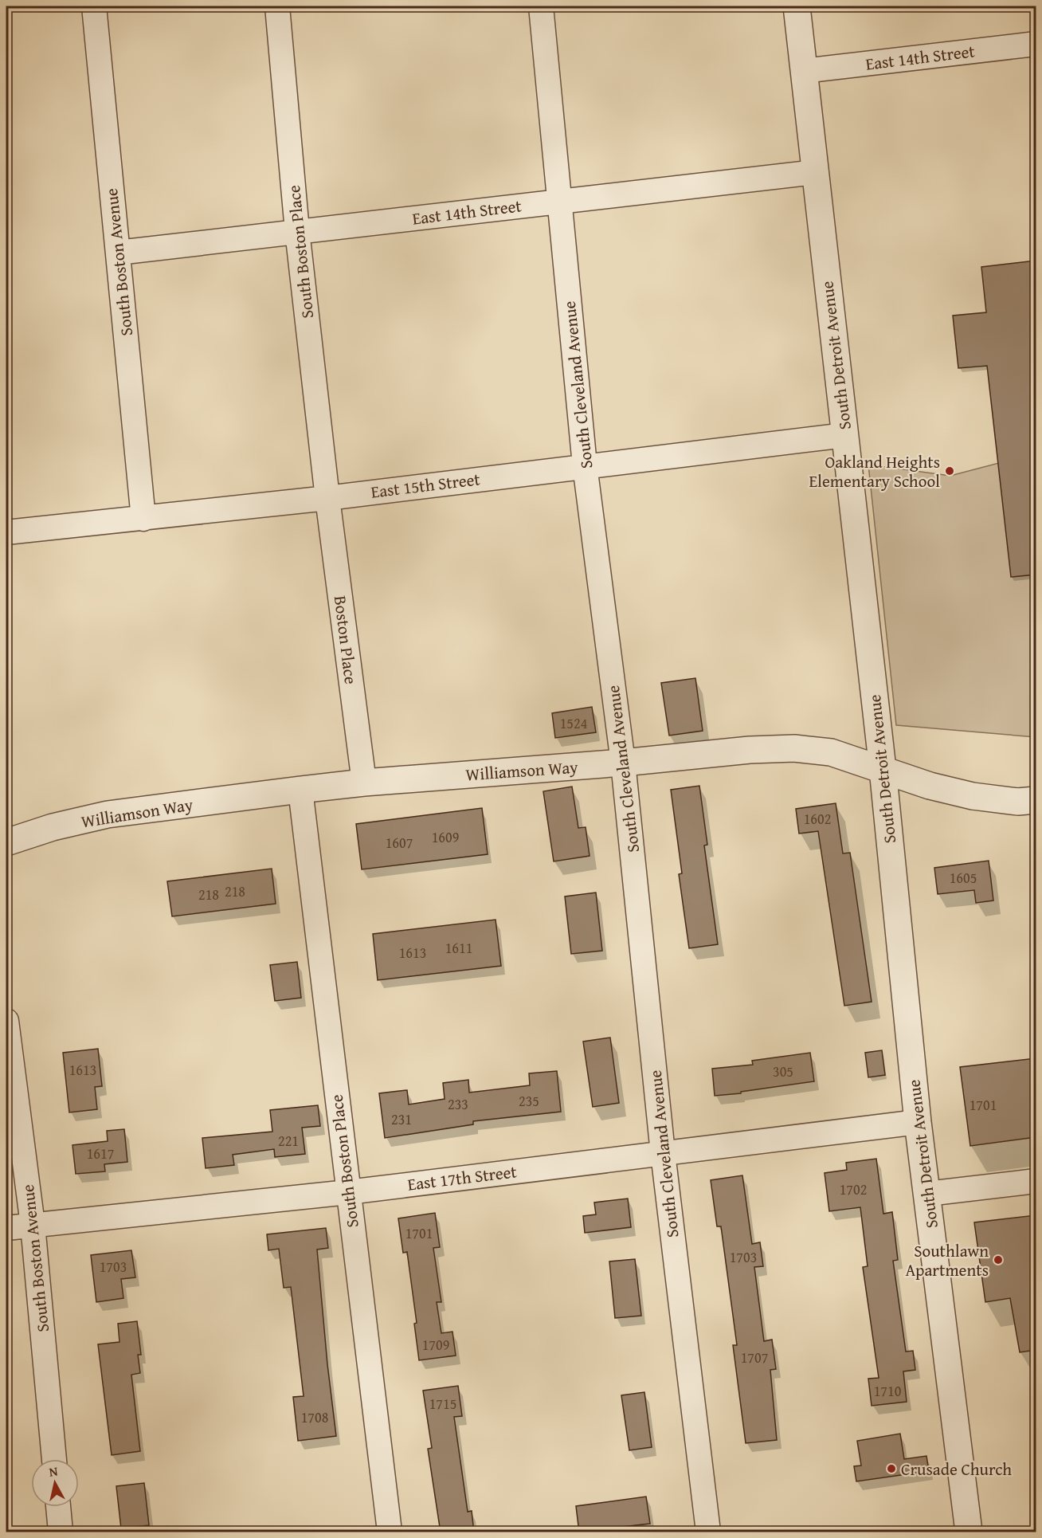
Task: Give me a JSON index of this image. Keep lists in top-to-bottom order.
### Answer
{
  "streets": {
    "street": [
      "East 14th Street",
      "South Boston Place",
      "South Boston Avenue",
      "South Detroit Avenue",
      "South Cleveland Avenue",
      "East 15th Street",
      "Boston Place",
      "Williamson Way",
      "East 17th Street"
    ]
  },
  "crossings": [
    ["East 14th Street", "South Boston Place"],
    ["East 14th Street", "South Boston Avenue"],
    ["East 14th Street", "South Detroit Avenue"],
    ["East 14th Street", "South Cleveland Avenue"],
    ["South Boston Place", "East 15th Street"],
    ["South Boston Place", "Boston Place"],
    ["South Boston Place", "Williamson Way"],
    ["South Boston Place", "East 17th Street"],
    ["South Boston Avenue", "East 15th Street"],
    ["South Boston Avenue", "East 17th Street"],
    ["South Detroit Avenue", "East 15th Street"],
    ["South Detroit Avenue", "Williamson Way"],
    ["South Detroit Avenue", "East 17th Street"],
    ["South Cleveland Avenue", "East 15th Street"],
    ["South Cleveland Avenue", "Williamson Way"],
    ["South Cleveland Avenue", "East 17th Street"],
    ["East 15th Street", "Boston Place"],
    ["Boston Place", "Williamson Way"]
  ],
  "places": ["Oakland Heights Elementary School", "Southlawn Apartments", "Crusade Church"],
  "house_numbers": [
    "1524",
    "1602",
    "1609",
    "1607",
    "1605",
    "218",
    "218",
    "1611",
    "1613",
    "1613",
    "305",
    "235",
    "233",
    "1701",
    "231",
    "221",
    "1617",
    "1702",
    "1701",
    "1703",
    "1703",
    "1709",
    "1707",
    "1710",
    "1715",
    "1708"
  ],
  "north": "top"
}
